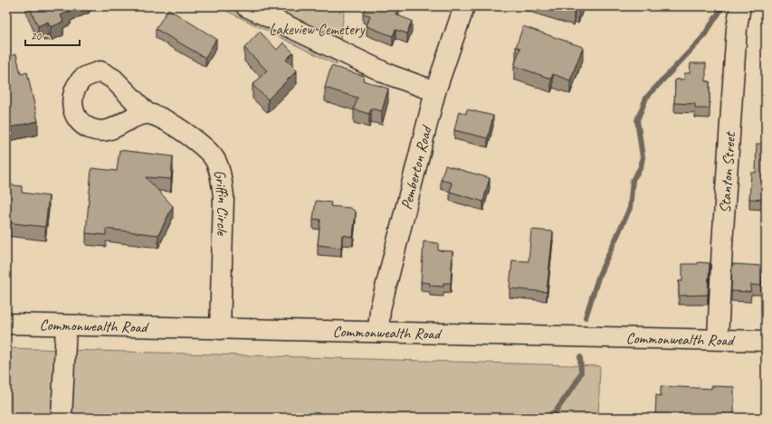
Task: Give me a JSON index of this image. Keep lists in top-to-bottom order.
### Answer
{
  "streets": {
    "street": [
      "Pemberton Road",
      "Stanton Street",
      "Griffin Circle",
      "Commonwealth Road"
    ]
  },
  "crossings": [
    ["Pemberton Road", "Commonwealth Road"],
    ["Stanton Street", "Commonwealth Road"],
    ["Griffin Circle", "Commonwealth Road"]
  ],
  "parks": ["Lakeview Cemetery"],
  "scale_bar": "20 m"
}
